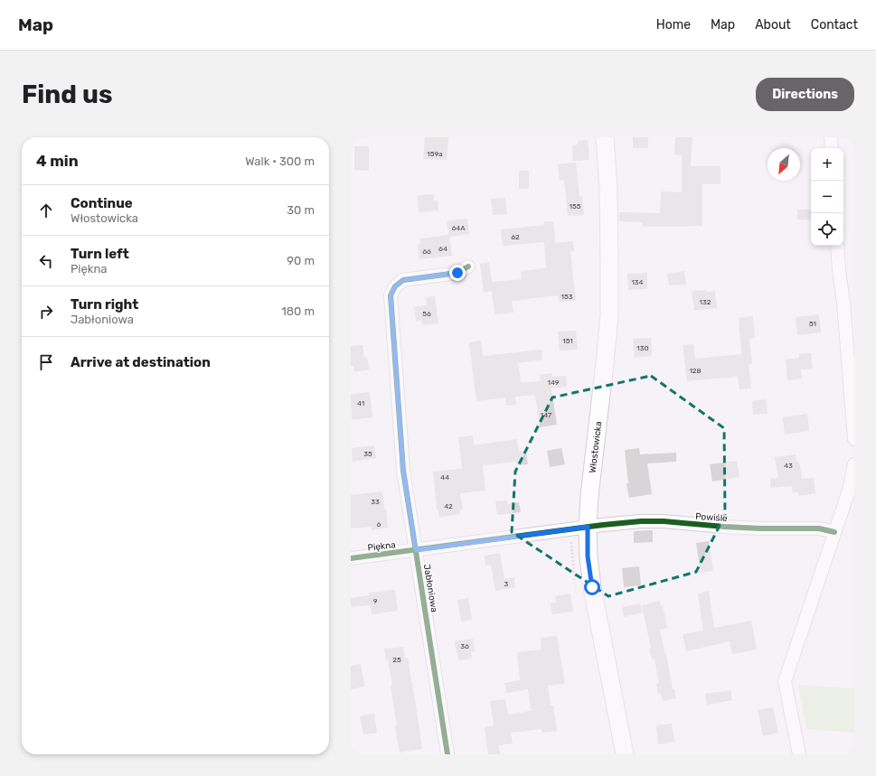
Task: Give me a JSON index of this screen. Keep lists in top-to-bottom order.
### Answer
{
  "streets": {
    "main road": ["Włostowicka"],
    "street": ["Powiśle", "Piękna", "Jabłoniowa"]
  },
  "crossings": [
    ["Włostowicka", "Powiśle"],
    ["Włostowicka", "Piękna"],
    ["Powiśle", "Piękna"],
    ["Piękna", "Jabłoniowa"]
  ],
  "house_numbers": [
    "159a",
    "155",
    "64A",
    "62",
    "64",
    "66",
    "134",
    "153",
    "132",
    "56",
    "51",
    "151",
    "130",
    "128",
    "149",
    "41",
    "147",
    "35",
    "43",
    "44",
    "33",
    "42",
    "6",
    "3",
    "9",
    "36",
    "25"
  ],
  "north": "bottom left",
  "page": {
    "header": "Map",
    "nav": [
      "Home",
      "Map",
      "About",
      "Contact"
    ],
    "buttons": "Directions",
    "title": "Find us",
    "heading": ["4 min", "Walk · 300 m"],
    "map_buttons": ["+", "−"],
    "list": [
      ["Continue", "Włostowicka", "30 m"],
      ["Turn left", "Piękna", "90 m"],
      ["Turn right", "Jabłoniowa", "180 m"],
      "Arrive at destination"
    ]
  }
}
